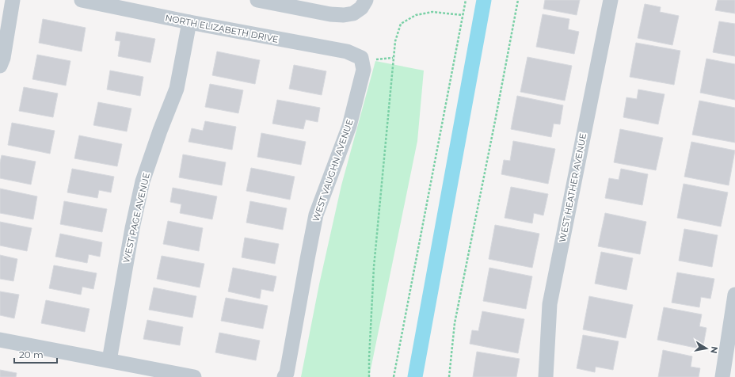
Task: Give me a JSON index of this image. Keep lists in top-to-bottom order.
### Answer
{
  "streets": {
    "street": [
      "NORTH ELIZABETH DRIVE",
      "WEST VAUGHN AVENUE",
      "WEST HEATHER AVENUE",
      "WEST PAGE AVENUE"
    ]
  },
  "crossings": [
    ["NORTH ELIZABETH DRIVE", "WEST VAUGHN AVENUE"],
    ["NORTH ELIZABETH DRIVE", "WEST PAGE AVENUE"]
  ],
  "scale_bar": "20 m",
  "north": "right"
}
